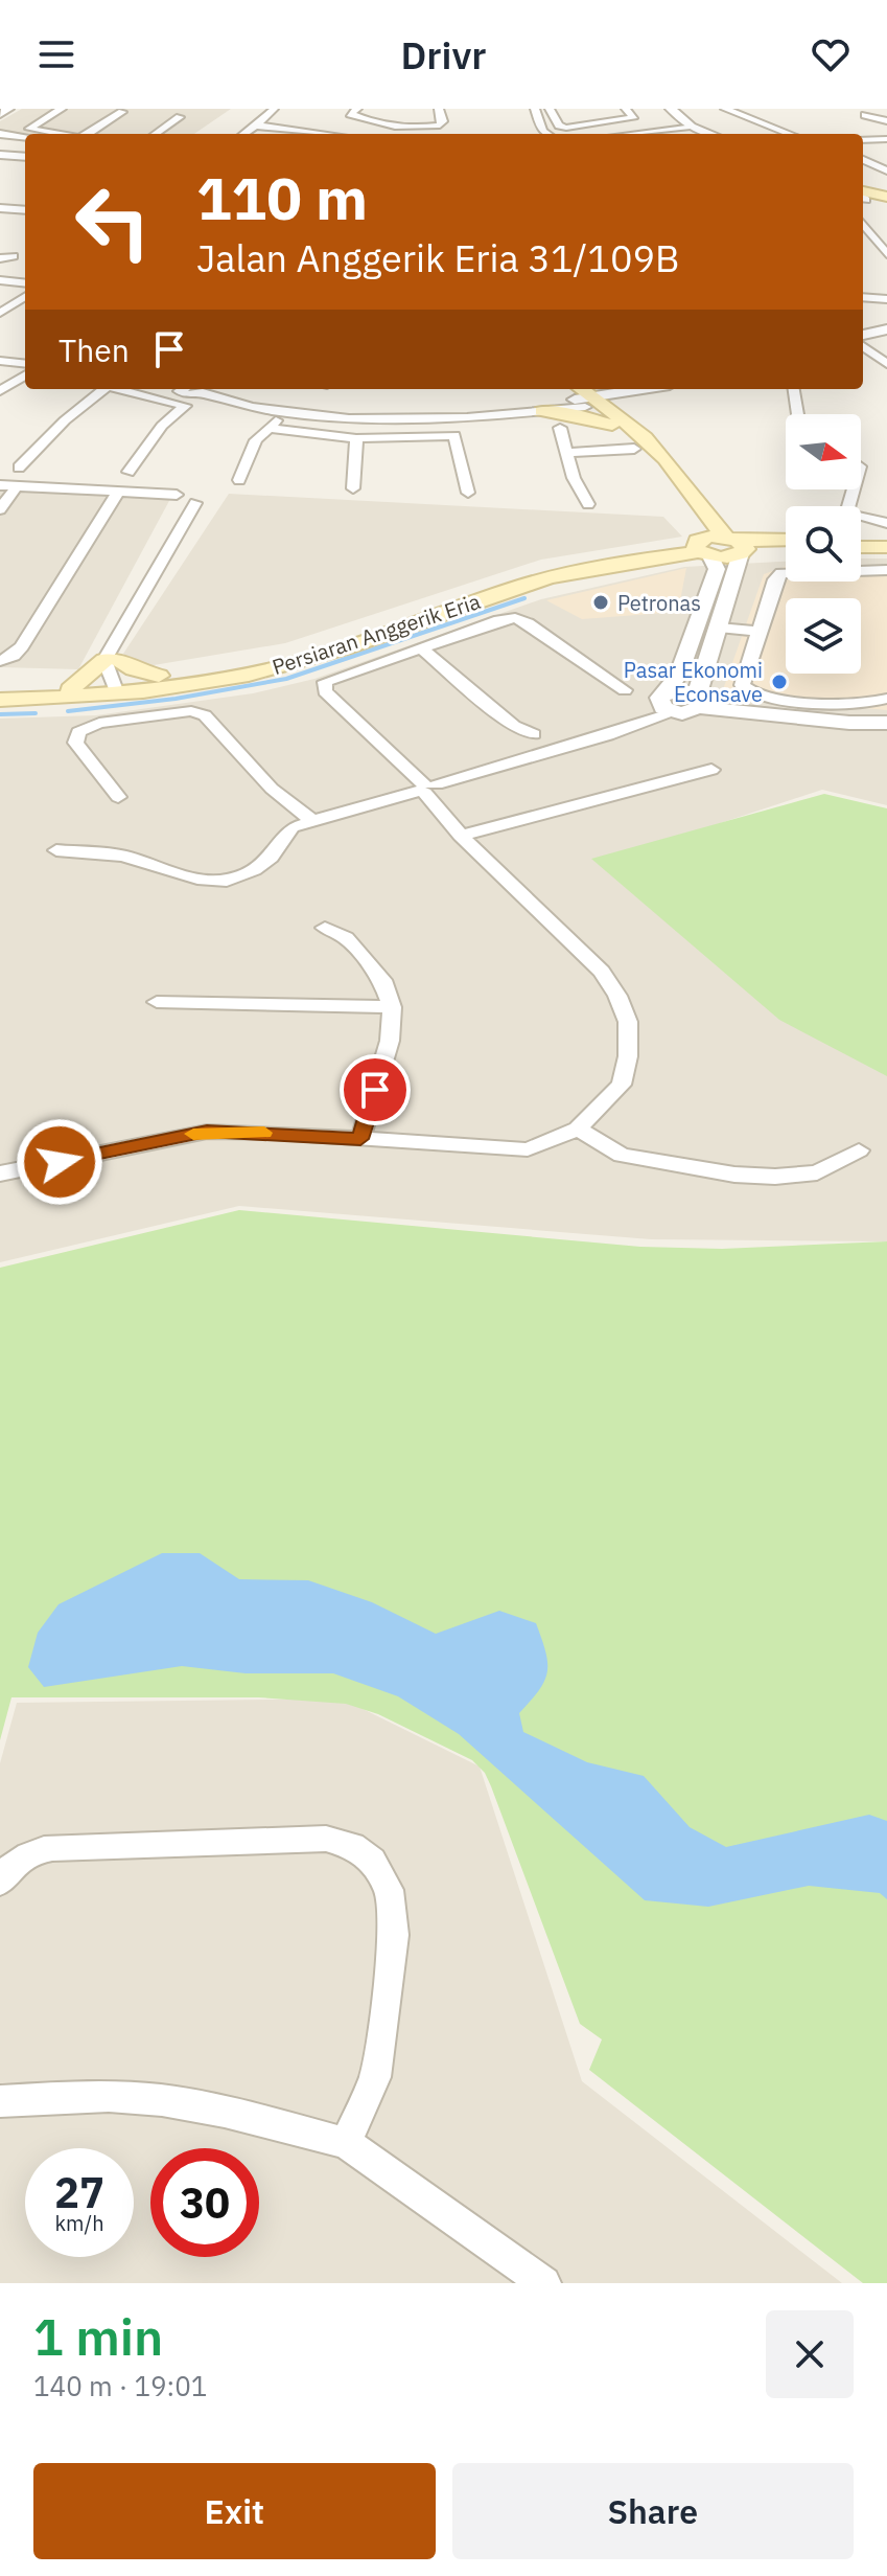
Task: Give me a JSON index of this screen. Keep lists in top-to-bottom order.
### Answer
{
  "streets": {
    "main road": ["Persiaran Anggerik Eria"]
  },
  "places": ["Petronas", "Pasar Ekonomi Econsave"],
  "north": "right",
  "page": {
    "header": "Drivr",
    "turn": ["110 m", "Jalan Anggerik Eria 31/109B"],
    "then": "Then",
    "speed": "27 km/h",
    "limit": "30",
    "heading": ["1 min", "140 m · 19:01"],
    "buttons": ["Exit", "Share"]
  }
}
